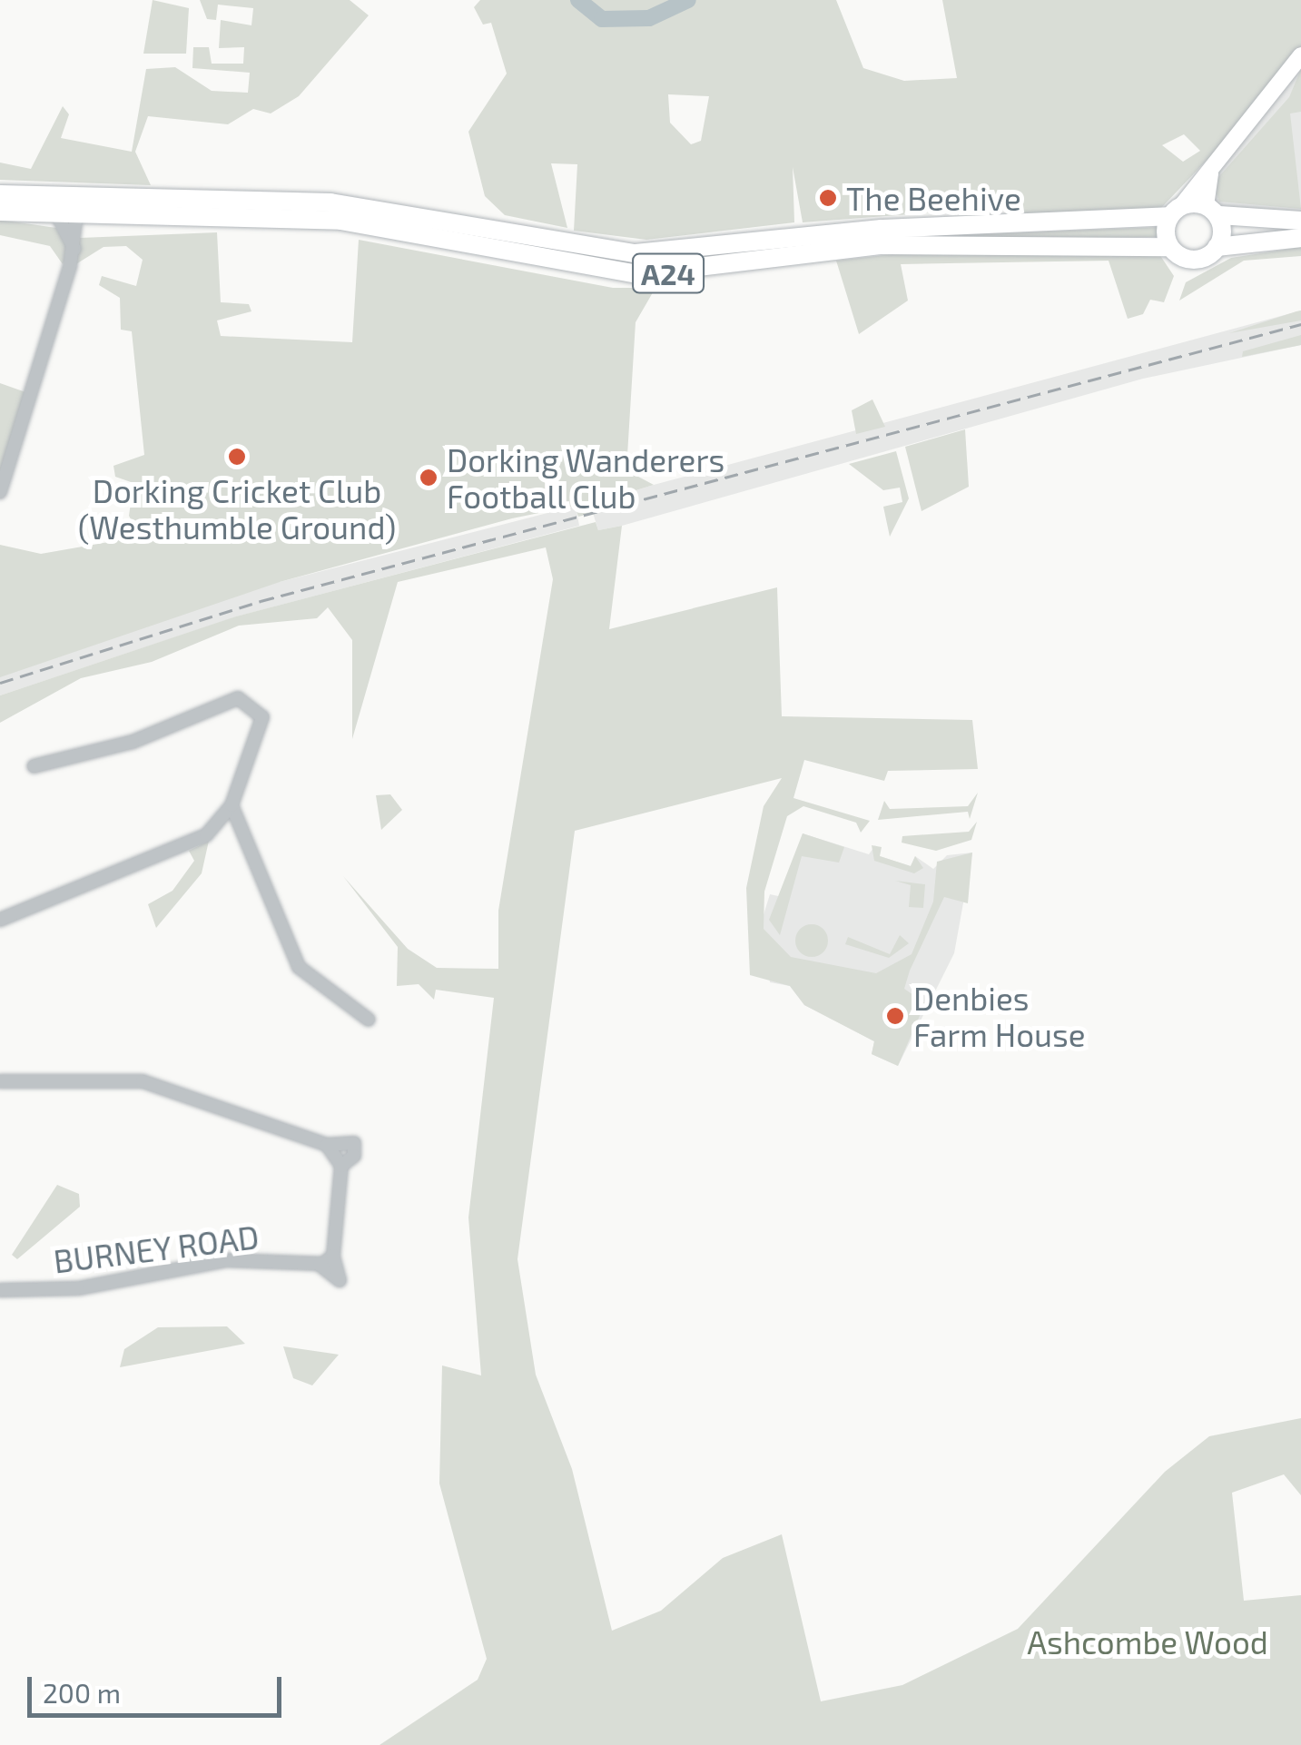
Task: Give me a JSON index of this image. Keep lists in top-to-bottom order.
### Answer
{
  "streets": {
    "highway": ["A24"],
    "street": ["BURNEY ROAD"]
  },
  "parks": ["Ashcombe Wood"],
  "places": [
    "The Beehive",
    "Dorking Cricket Club (Westhumble Ground)",
    "Dorking Wanderers Football Club",
    "Denbies Farm House"
  ],
  "scale_bar": "200 m"
}
